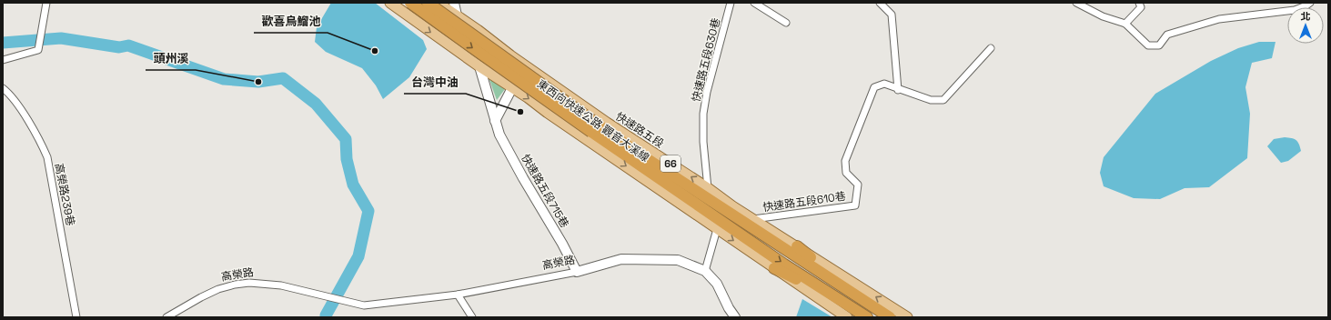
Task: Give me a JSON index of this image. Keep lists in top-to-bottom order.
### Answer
{
  "streets": {
    "highway": ["東西向快速公路 觀音大溪線", "66"],
    "main road": ["快速路五段"],
    "street": [
      "快速路五段630巷",
      "快速路五段715巷",
      "高榮路239巷",
      "快速路五段610巷",
      "高榮路"
    ]
  },
  "crossings": [
    ["快速路五段630巷", "快速路五段"],
    ["快速路五段", "快速路五段610巷"],
    ["66", "快速路五段715巷"],
    ["快速路五段715巷", "高榮路"]
  ],
  "places": ["歡喜烏鰡池", "頭州溪", "台灣中油"],
  "north": "top"
}
